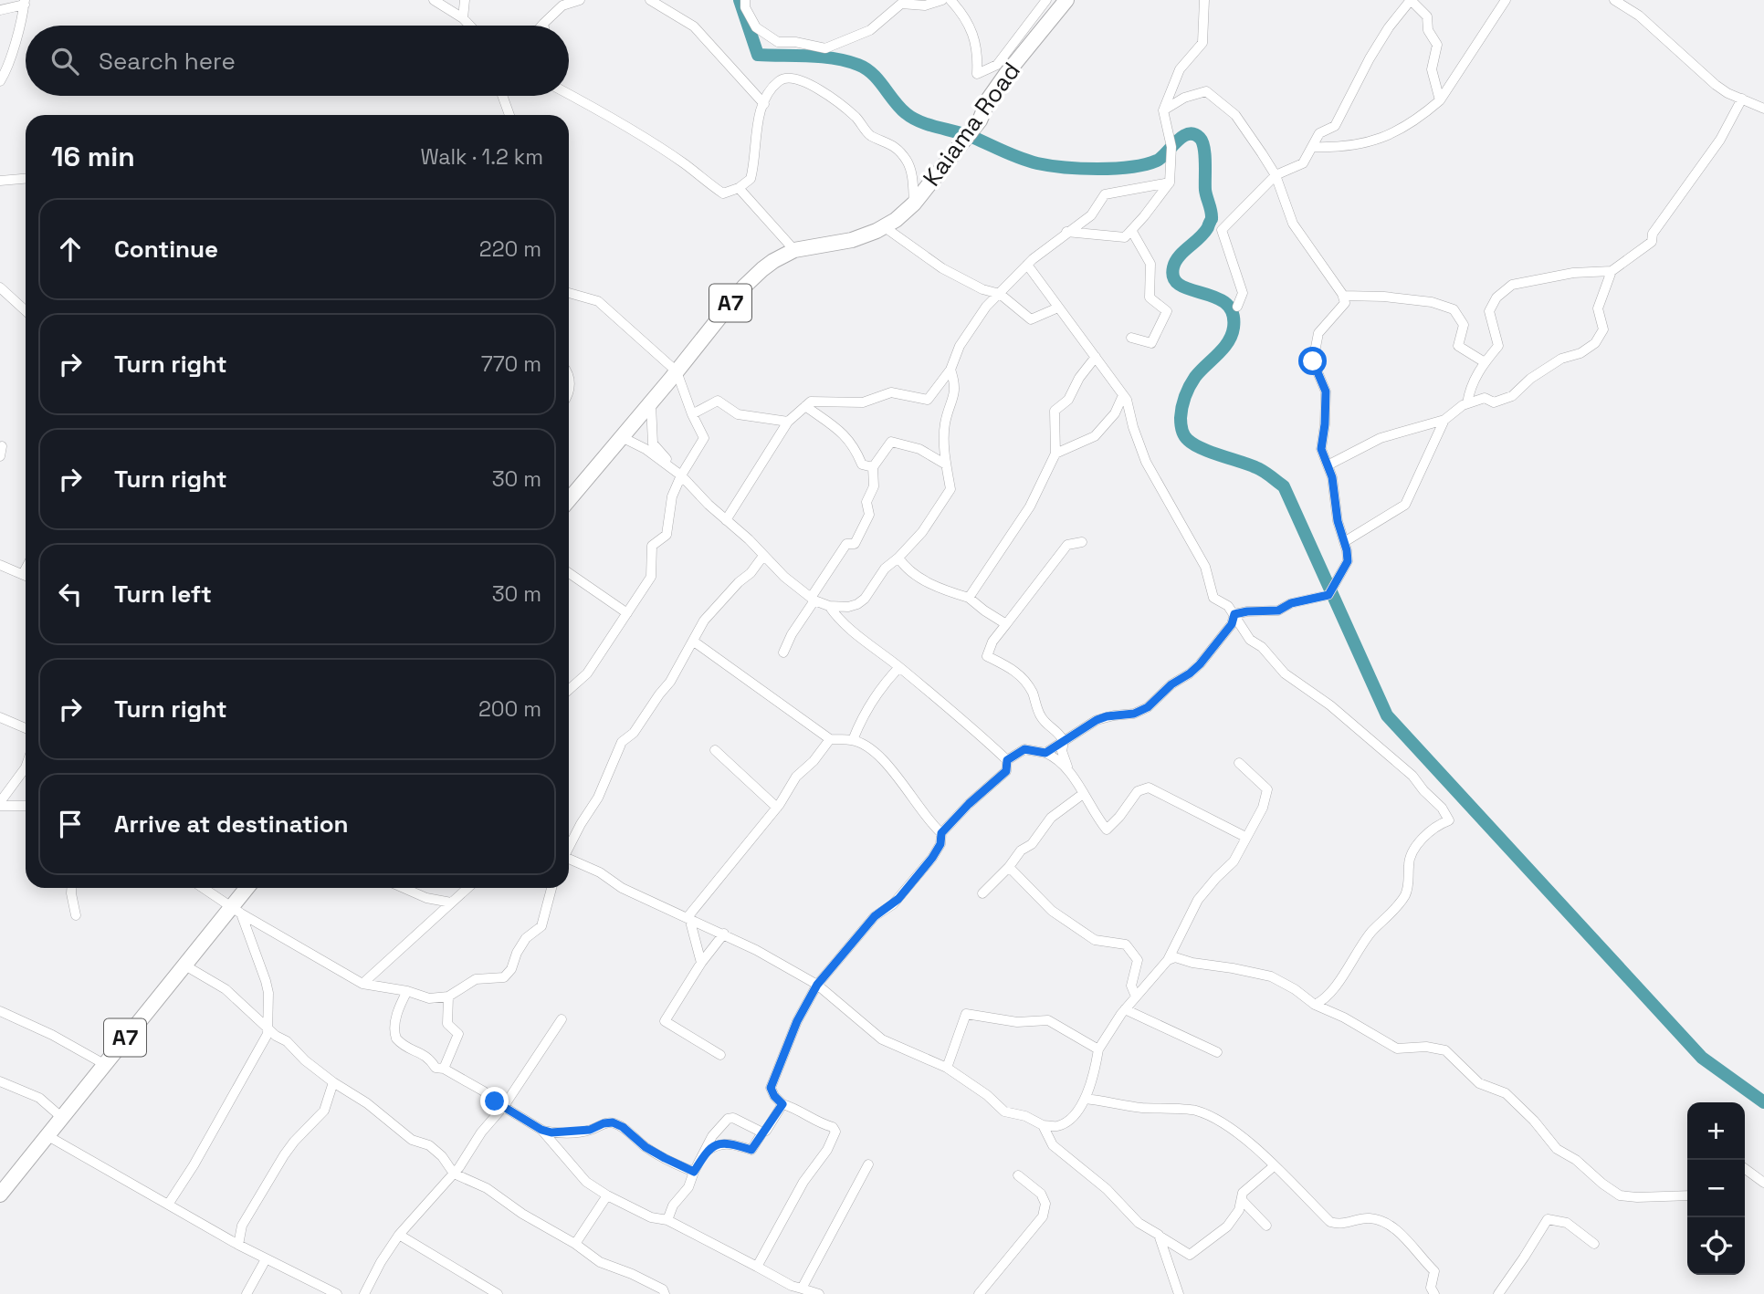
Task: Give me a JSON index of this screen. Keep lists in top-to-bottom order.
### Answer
{
  "streets": {
    "highway": ["Kaiama Road", "A7"]
  },
  "page": {
    "search": "Search here",
    "heading": ["16 min", "Walk · 1.2 km"],
    "list": [
      ["Continue", "220 m"],
      ["Turn right", "770 m"],
      ["Turn right", "30 m"],
      ["Turn left", "30 m"],
      ["Turn right", "200 m"],
      "Arrive at destination"
    ],
    "map_buttons": ["+", "−"]
  }
}
